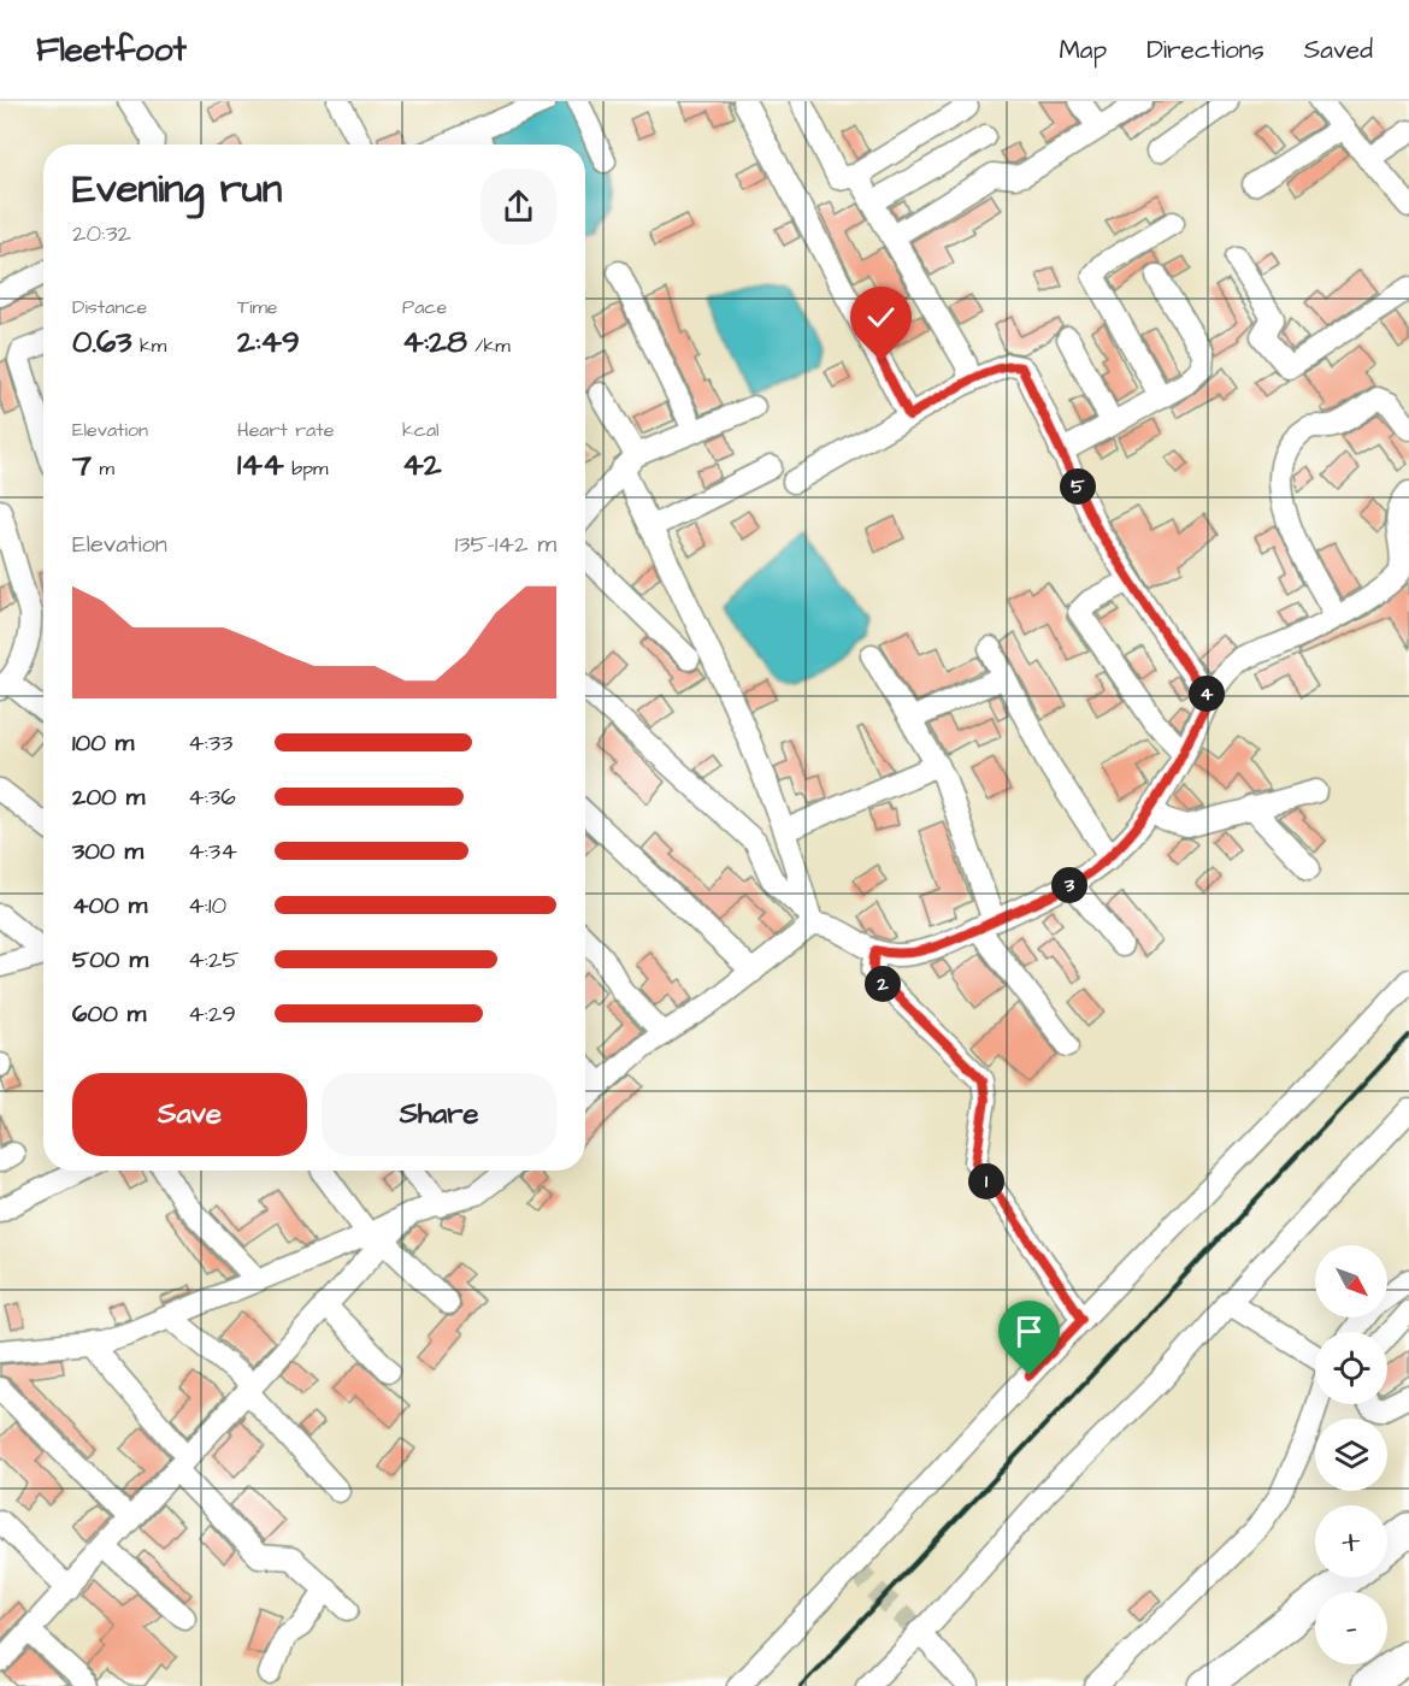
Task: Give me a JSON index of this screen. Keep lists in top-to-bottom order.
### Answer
{
  "north": "bottom right",
  "page": {
    "header": "Fleetfoot",
    "nav": ["Map", "Directions", "Saved"],
    "heading": ["Evening run", "20:32"],
    "stats": [
      ["Distance", "0.63 km"],
      ["Time", "2:49"],
      ["Pace", "4:28 /km"],
      ["Elevation", "7 m"],
      ["Heart rate", "144 bpm"],
      ["kcal", "42"]
    ],
    "pins": [
      "5",
      "4",
      "3",
      "2",
      "1"
    ],
    "chart": ["Elevation", "135–142 m"],
    "list": [
      {
        "name": "100 m",
        "note": "4:33"
      },
      {
        "name": "200 m",
        "note": "4:36"
      },
      {
        "name": "300 m",
        "note": "4:34"
      },
      {
        "name": "400 m",
        "note": "4:10"
      },
      {
        "name": "500 m",
        "note": "4:25"
      },
      {
        "name": "600 m",
        "note": "4:29"
      }
    ],
    "buttons": ["Save", "Share"],
    "map_buttons": ["+", "−"]
  }
}
